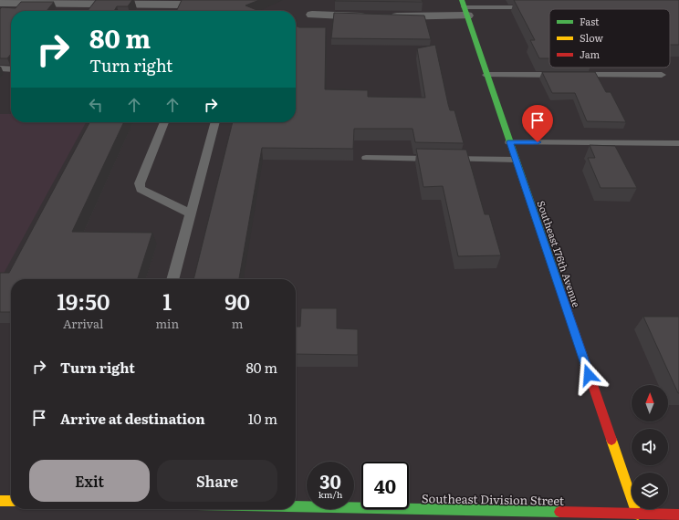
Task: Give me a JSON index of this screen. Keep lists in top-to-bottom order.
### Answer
{
  "streets": {
    "street": ["Southeast 176th Avenue", "Southeast Division Street"]
  },
  "crossings": [
    ["Southeast 176th Avenue", "Southeast Division Street"]
  ],
  "legend": ["Fast", "Slow", "Jam"],
  "north": "top",
  "page": {
    "turn": ["80 m", "Turn right"],
    "eta": [
      "19:50",
      "Arrival",
      "1",
      "min",
      "90",
      "m"
    ],
    "list": [
      {
        "name": "Turn right",
        "value": "80 m"
      },
      {
        "name": "Arrive at destination",
        "value": "10 m"
      }
    ],
    "buttons": ["Exit", "Share"],
    "speed": "30 km/h",
    "limit": "40"
  }
}
